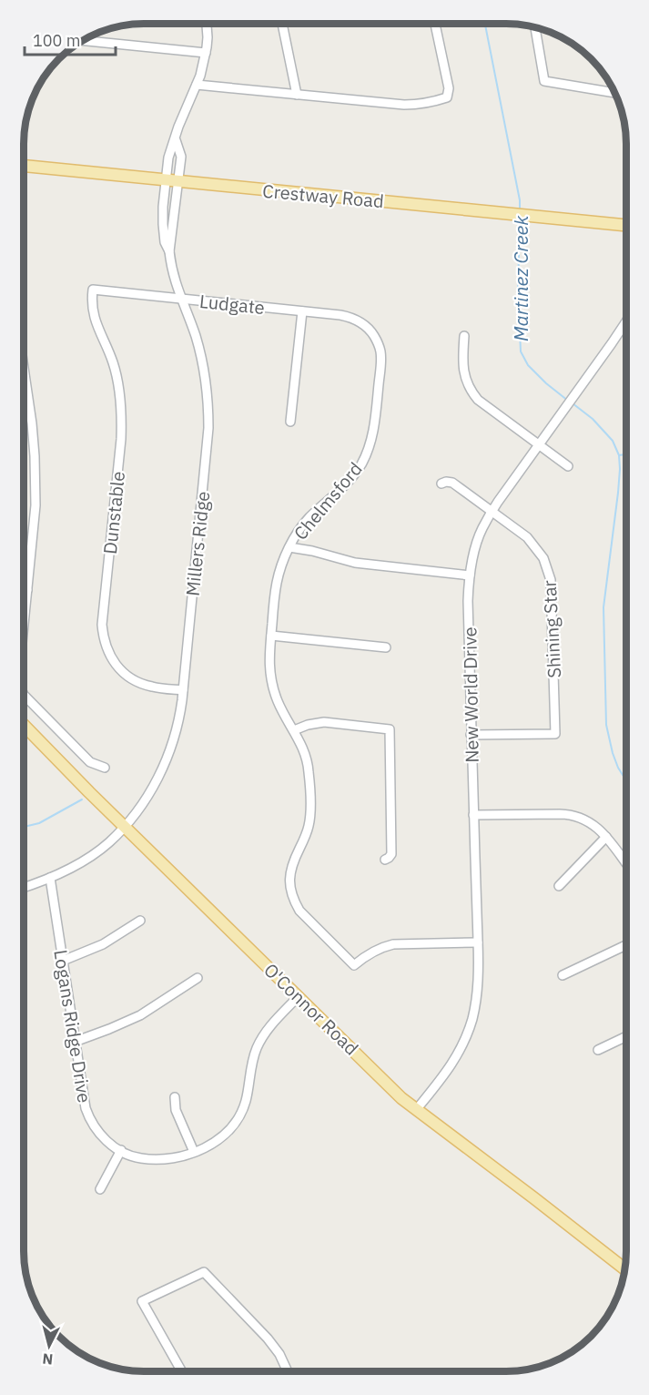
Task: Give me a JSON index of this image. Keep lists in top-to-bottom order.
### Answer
{
  "streets": {
    "main road": ["Crestway Road", "O'Connor Road"],
    "street": [
      "Ludgate",
      "Chelmsford",
      "Dunstable",
      "Millers Ridge",
      "Shining Star",
      "New World Drive",
      "Logans Ridge Drive"
    ]
  },
  "crossings": [
    ["Crestway Road", "Millers Ridge"],
    ["Ludgate", "Chelmsford"],
    ["Ludgate", "Dunstable"],
    ["Ludgate", "Millers Ridge"],
    ["Chelmsford", "New World Drive"],
    ["Dunstable", "Millers Ridge"],
    ["Millers Ridge", "O'Connor Road"],
    ["Millers Ridge", "Logans Ridge Drive"],
    ["Shining Star", "New World Drive"],
    ["New World Drive", "O'Connor Road"],
    ["O'Connor Road", "Logans Ridge Drive"]
  ],
  "water": ["Martinez Creek"],
  "scale_bar": "100 m",
  "north": "bottom"
}
